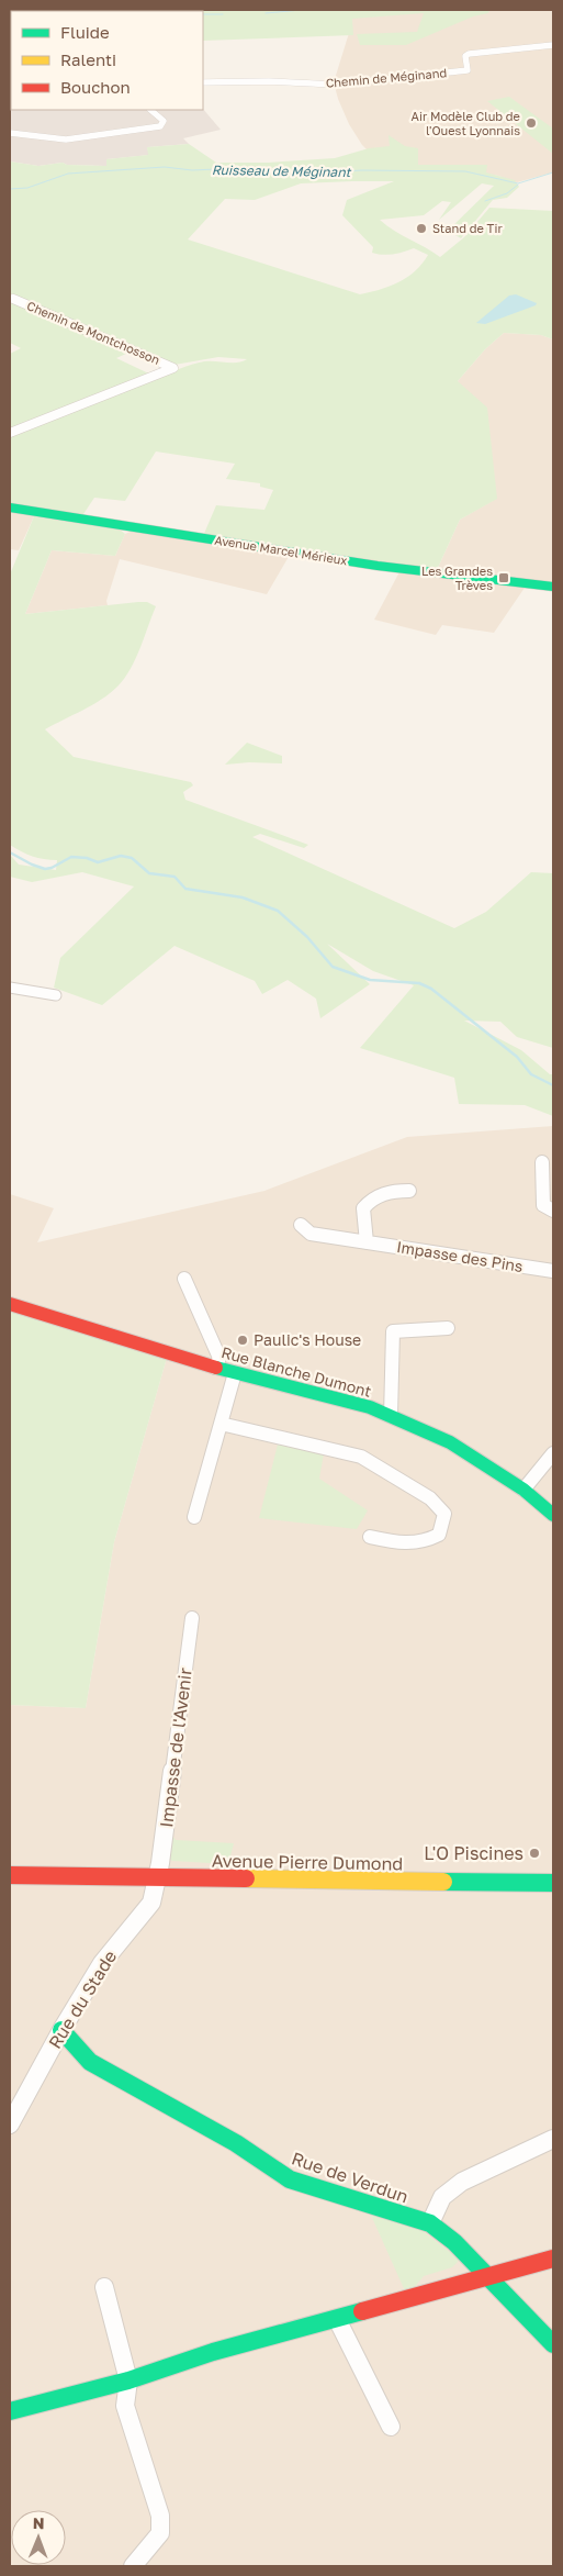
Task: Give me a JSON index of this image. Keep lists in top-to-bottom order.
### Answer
{
  "streets": {
    "street": [
      "Chemin de Méginand",
      "Chemin de Montchosson",
      "Avenue Marcel Mérieux",
      "Impasse des Pins",
      "Rue Blanche Dumont",
      "Impasse de l'Avenir",
      "Avenue Pierre Dumond",
      "Rue du Stade",
      "Rue de Verdun"
    ]
  },
  "crossings": [
    ["Impasse de l'Avenir", "Avenue Pierre Dumond"],
    ["Impasse de l'Avenir", "Rue du Stade"],
    ["Avenue Pierre Dumond", "Rue du Stade"],
    ["Rue du Stade", "Rue de Verdun"]
  ],
  "water": ["Ruisseau de Méginant"],
  "places": {
    "other": [
      "Air Modèle Club de l'Ouest Lyonnais",
      "Stand de Tir",
      "Paulic's House",
      "L'O Piscines"
    ],
    "transit": ["Les Grandes Trèves"]
  },
  "legend": ["Fluide", "Ralenti", "Bouchon"],
  "north": "top"
}
